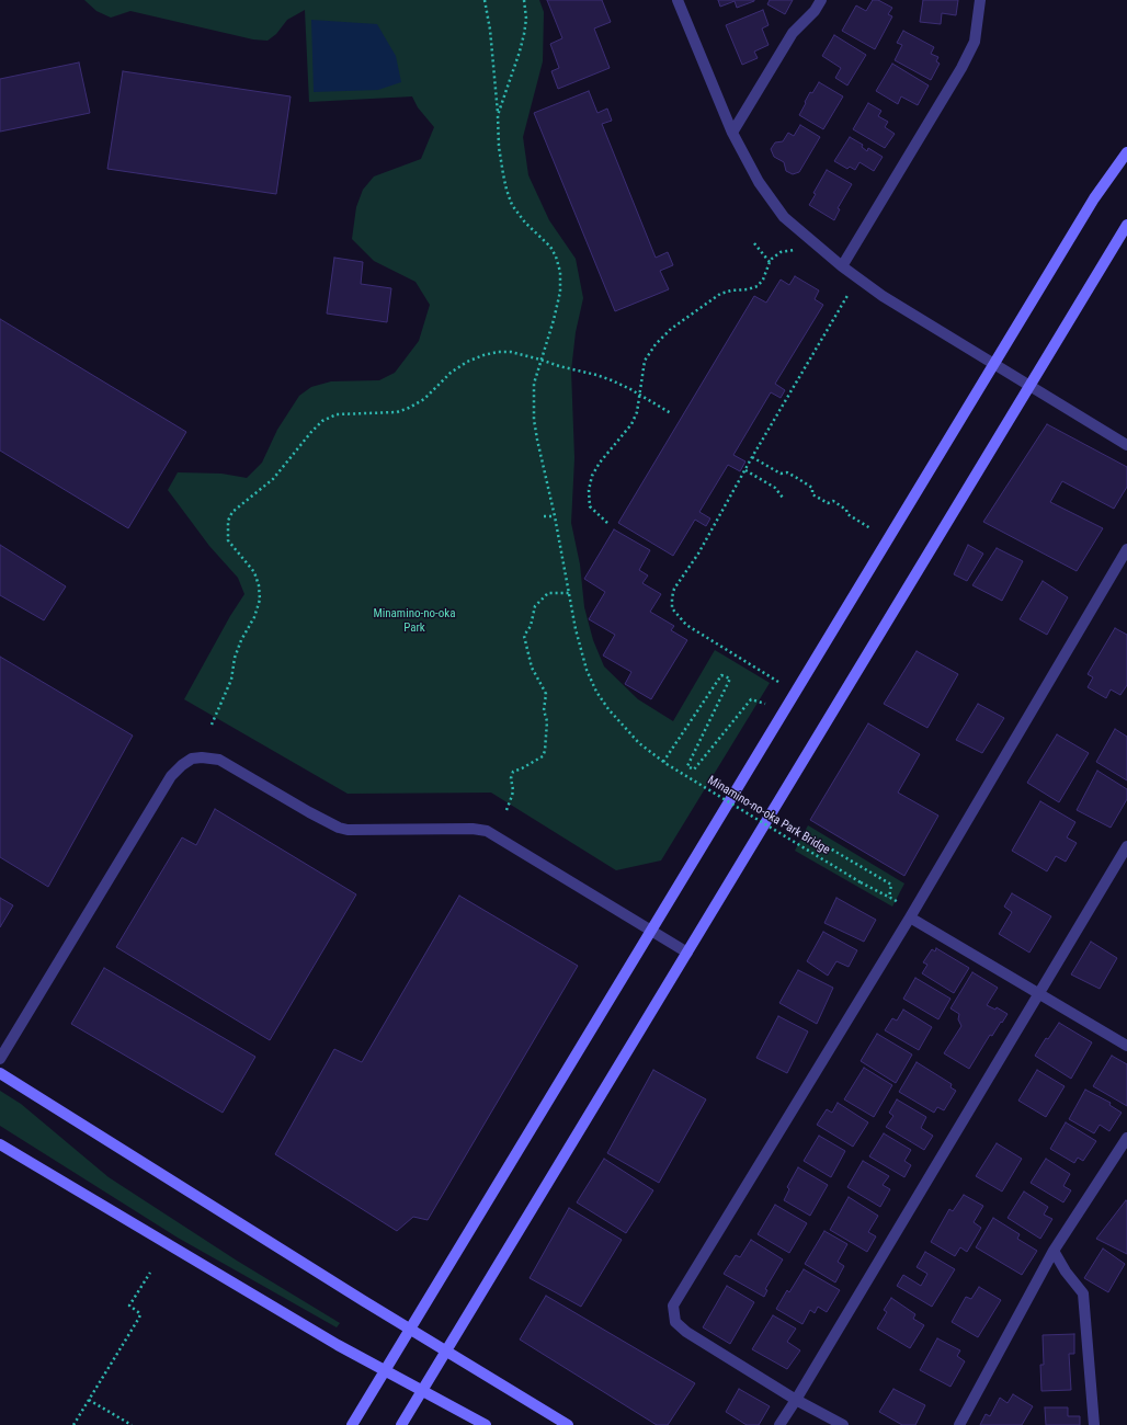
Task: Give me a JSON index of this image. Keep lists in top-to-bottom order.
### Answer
{
  "streets": {
    "path": ["Minamino-no-oka Park Bridge"]
  },
  "parks": ["Minamino-no-oka Park"]
}
